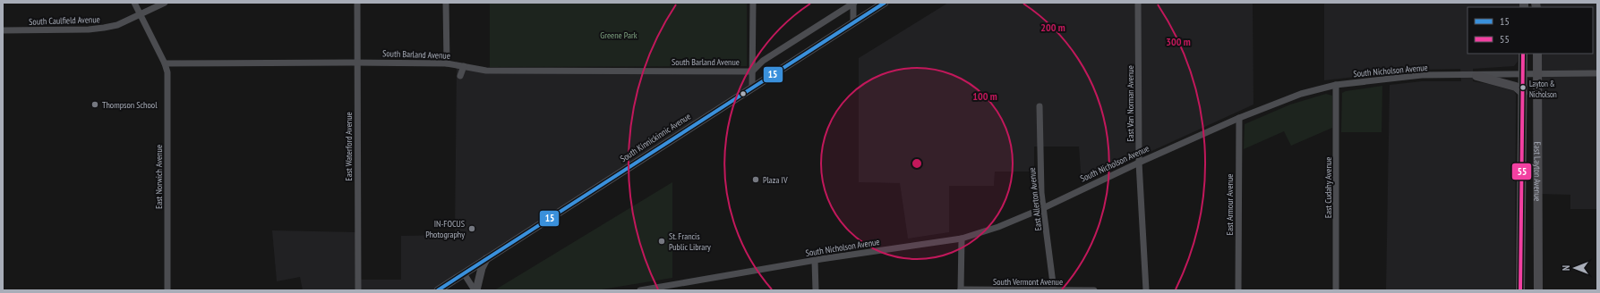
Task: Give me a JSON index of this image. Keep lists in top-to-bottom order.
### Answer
{
  "streets": {
    "main road": ["East Layton Avenue"],
    "street": [
      "South Caulfield Avenue",
      "South Barland Avenue",
      "South Nicholson Avenue",
      "East Van Norman Avenue",
      "South Kinnickinnic Avenue",
      "East Waterford Avenue",
      "East Norwich Avenue",
      "East Cudahy Avenue",
      "East Allerton Avenue",
      "East Armour Avenue",
      "South Vermont Avenue"
    ]
  },
  "crossings": [
    ["South Caulfield Avenue", "East Norwich Avenue"],
    ["South Barland Avenue", "East Waterford Avenue"],
    ["South Barland Avenue", "East Norwich Avenue"],
    ["South Nicholson Avenue", "East Van Norman Avenue"],
    ["South Nicholson Avenue", "East Layton Avenue"],
    ["South Nicholson Avenue", "East Cudahy Avenue"],
    ["South Nicholson Avenue", "East Allerton Avenue"],
    ["South Nicholson Avenue", "East Armour Avenue"],
    ["East Allerton Avenue", "South Vermont Avenue"]
  ],
  "parks": ["Greene Park"],
  "places": [
    "Layton & Nicholson",
    "Thompson School",
    "Plaza IV",
    "IN-FOCUS Photography",
    "St. Francis Public Library"
  ],
  "lines": ["transit line 15", "transit line 55"],
  "legend": ["15", "55"],
  "north": "left",
  "rings": ["200 m", "300 m", "100 m"]
}
